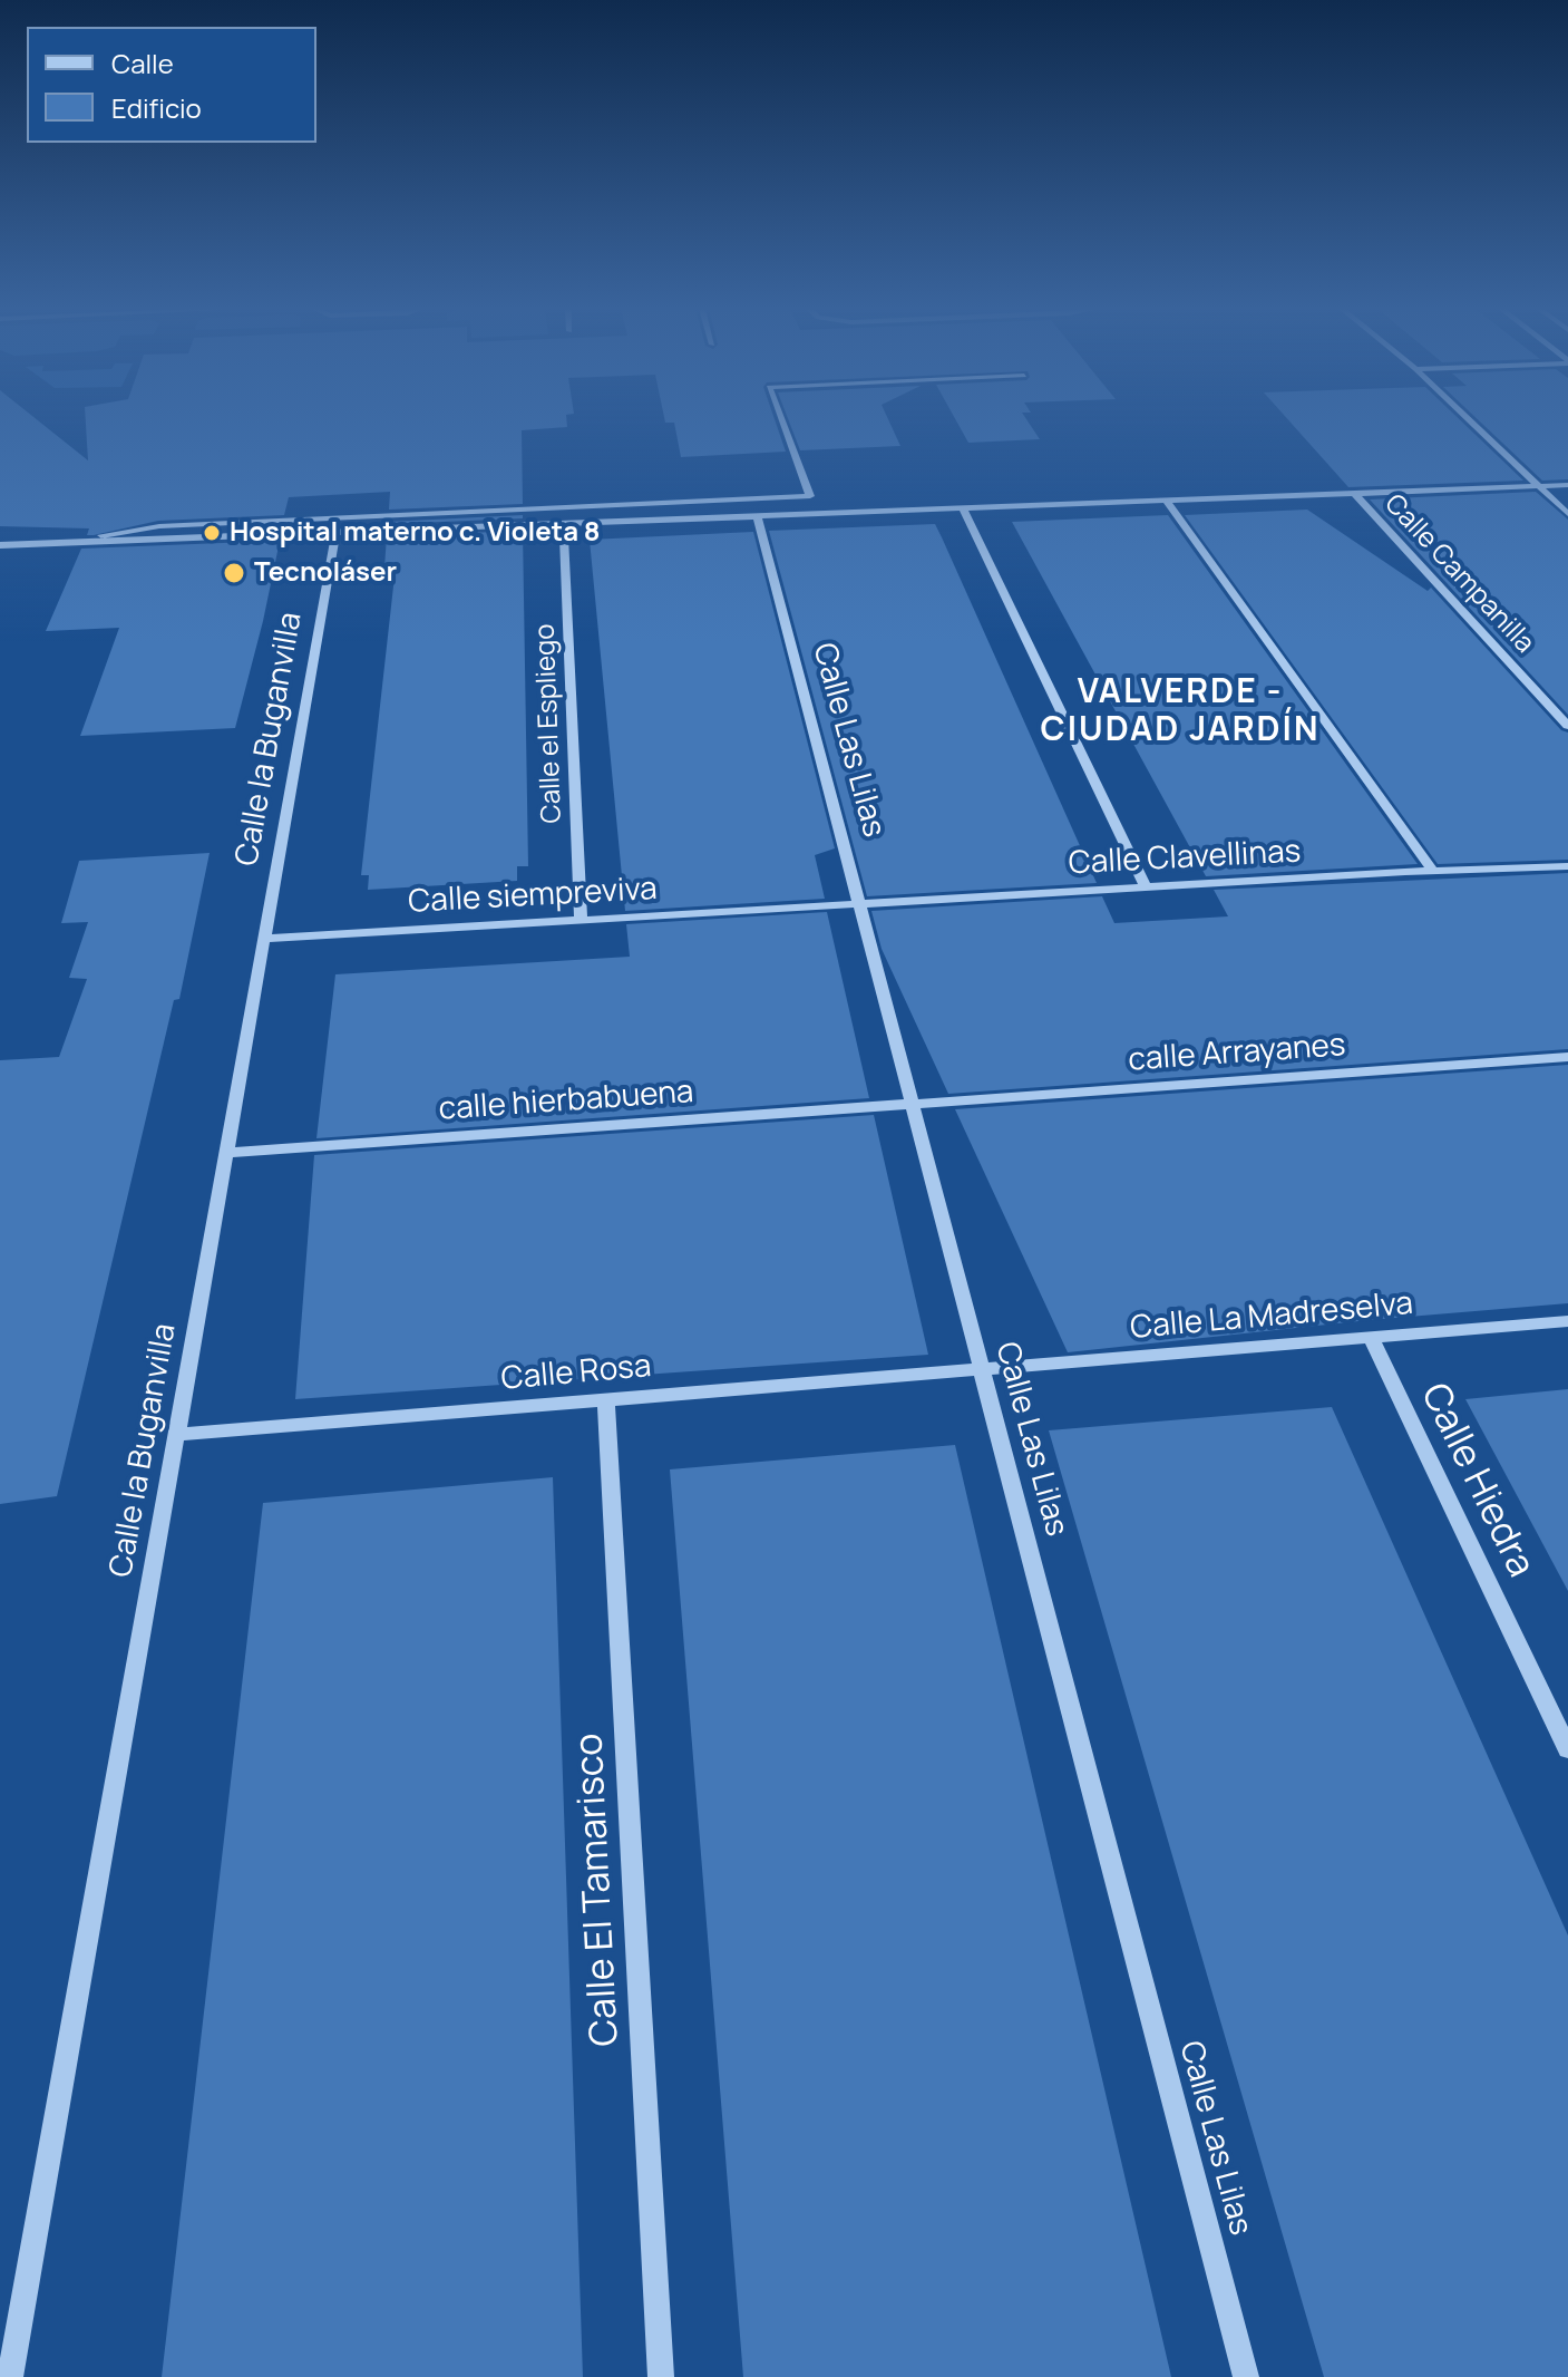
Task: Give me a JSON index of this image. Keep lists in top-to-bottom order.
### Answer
{
  "streets": {
    "street": [
      "Calle Campanilla",
      "Calle el Espliego",
      "Calle la Buganvilla",
      "Calle Las Lilas",
      "Calle Clavellinas",
      "Calle siempreviva",
      "calle Arrayanes",
      "calle hierbabuena",
      "Calle La Madreselva",
      "Calle Rosa",
      "Calle Hiedra",
      "Calle El Tamarisco"
    ]
  },
  "crossings": [
    ["Calle el Espliego", "Calle siempreviva"],
    ["Calle la Buganvilla", "Calle siempreviva"],
    ["Calle la Buganvilla", "calle hierbabuena"],
    ["Calle la Buganvilla", "Calle Rosa"],
    ["Calle Las Lilas", "Calle Clavellinas"],
    ["Calle Las Lilas", "calle Arrayanes"],
    ["Calle Las Lilas", "calle hierbabuena"],
    ["Calle Las Lilas", "Calle La Madreselva"],
    ["Calle Las Lilas", "Calle Rosa"],
    ["Calle Clavellinas", "Calle siempreviva"],
    ["calle Arrayanes", "calle hierbabuena"],
    ["Calle La Madreselva", "Calle Rosa"],
    ["Calle La Madreselva", "Calle Hiedra"],
    ["Calle Rosa", "Calle El Tamarisco"]
  ],
  "districts": ["VALVERDE - CIUDAD JARDÍN"],
  "places": ["Hospital materno c. Violeta 8", "Tecnoláser"],
  "legend": ["Calle", "Edificio"]
}
